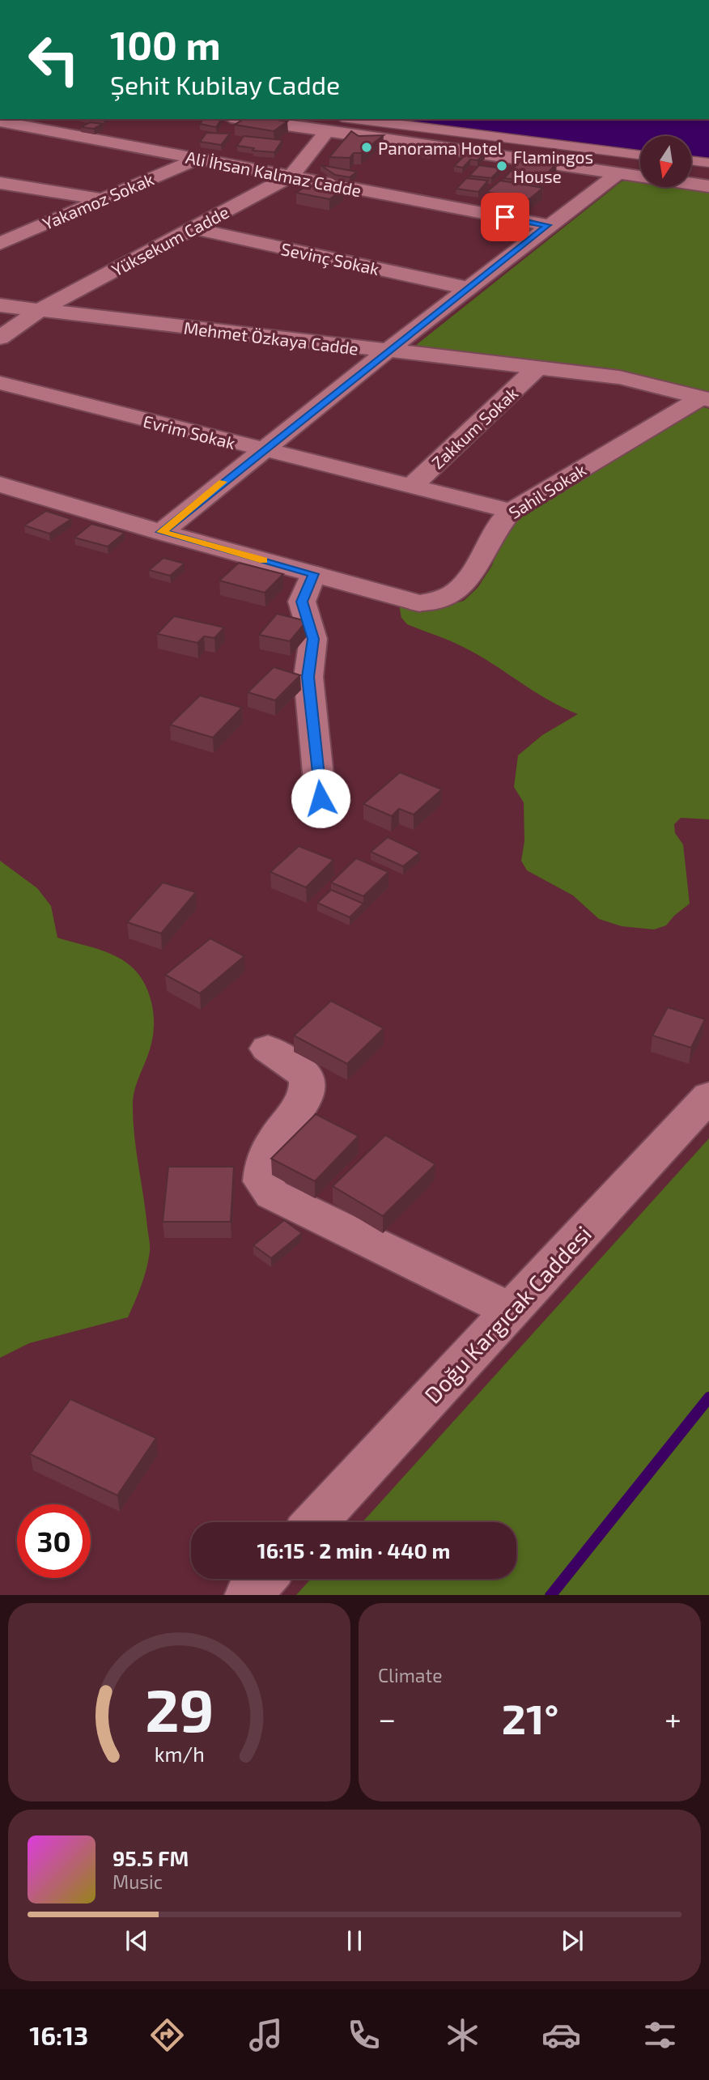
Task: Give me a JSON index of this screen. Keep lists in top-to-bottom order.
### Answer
{
  "streets": {
    "street": [
      "Ali İhsan Kalmaz Cadde",
      "Yakamoz Sokak",
      "Yüksekum Cadde",
      "Sevinç Sokak",
      "Mehmet Özkaya Cadde",
      "Zakkum Sokak",
      "Evrim Sokak",
      "Sahil Sokak",
      "Doğu Kargıcak Caddesi"
    ]
  },
  "crossings": [
    ["Ali İhsan Kalmaz Cadde", "Yakamoz Sokak"],
    ["Ali İhsan Kalmaz Cadde", "Yüksekum Cadde"],
    ["Yüksekum Cadde", "Sevinç Sokak"],
    ["Yüksekum Cadde", "Mehmet Özkaya Cadde"],
    ["Mehmet Özkaya Cadde", "Zakkum Sokak"],
    ["Mehmet Özkaya Cadde", "Sahil Sokak"],
    ["Zakkum Sokak", "Evrim Sokak"],
    ["Evrim Sokak", "Sahil Sokak"]
  ],
  "places": ["Panorama Hotel", "Flamingos House"],
  "north": "bottom",
  "page": {
    "turn": ["100 m", "Şehit Kubilay Cadde"],
    "limit": "30",
    "trip": "16:15 · 2 min · 440 m",
    "tile": "Climate",
    "heat": ["−", "21°", "+"],
    "song": ["95.5 FM", "Music"],
    "tabs": "16:13",
    "gauge": ["29", "km/h"]
  }
}
